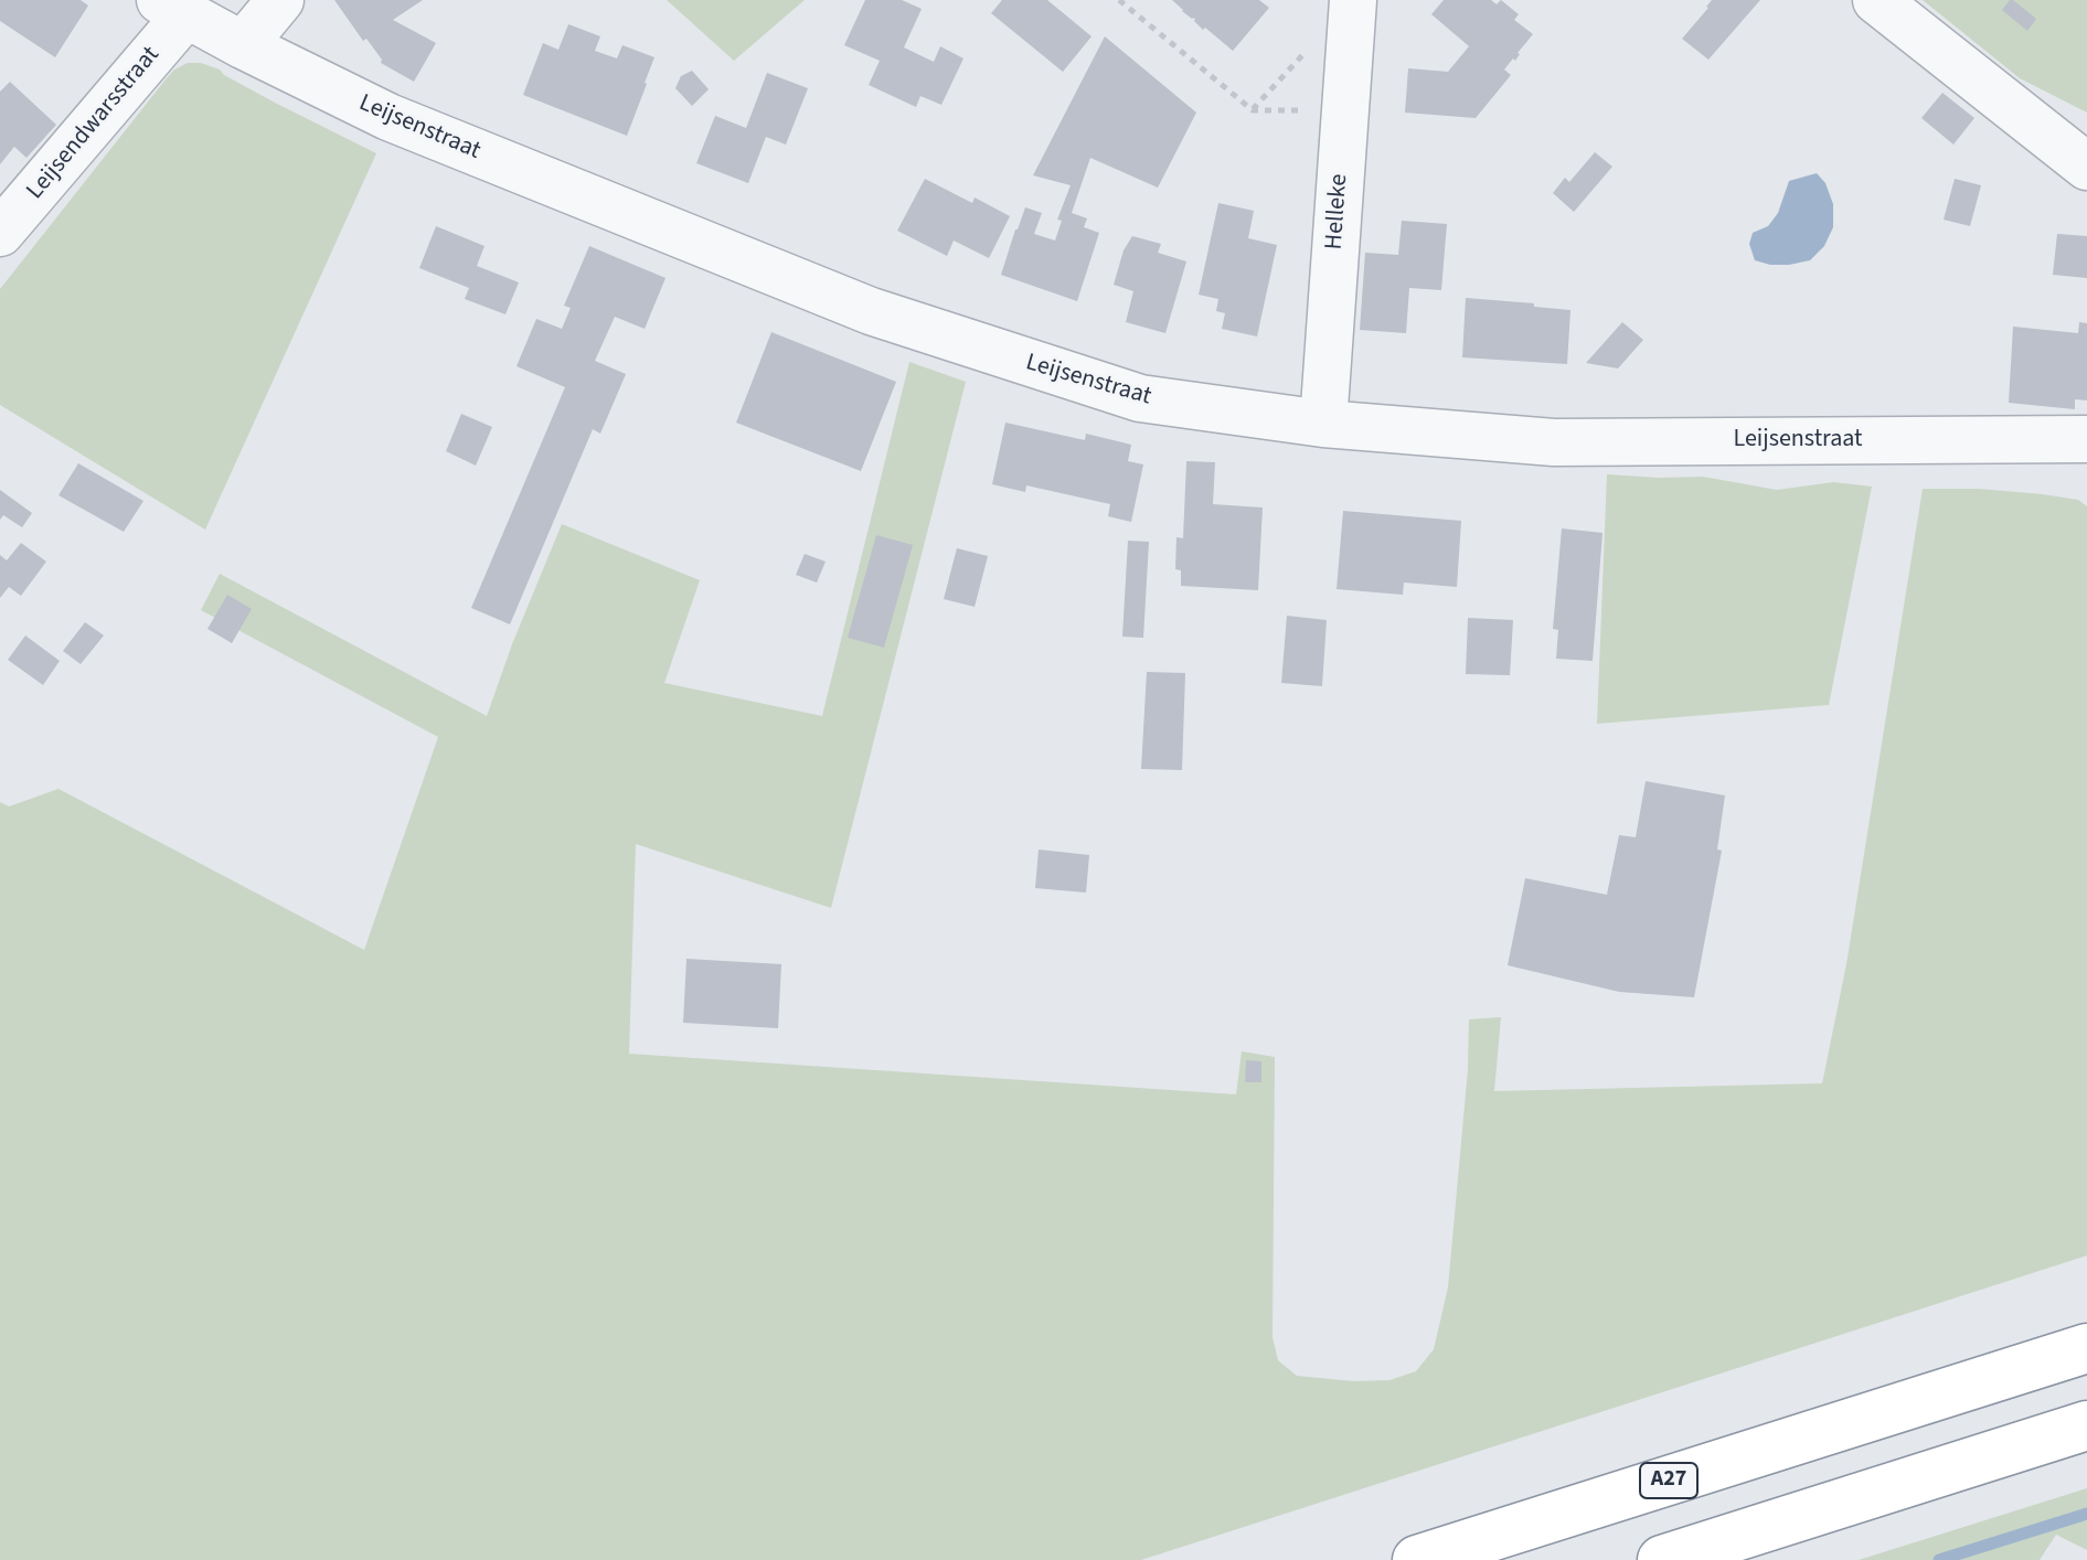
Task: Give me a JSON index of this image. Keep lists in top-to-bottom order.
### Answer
{
  "streets": {
    "highway": ["A27"],
    "street": ["Leijsendwarsstraat", "Leijsenstraat", "Helleke"]
  },
  "crossings": [
    ["Leijsendwarsstraat", "Leijsenstraat"],
    ["Leijsenstraat", "Helleke"]
  ]
}
